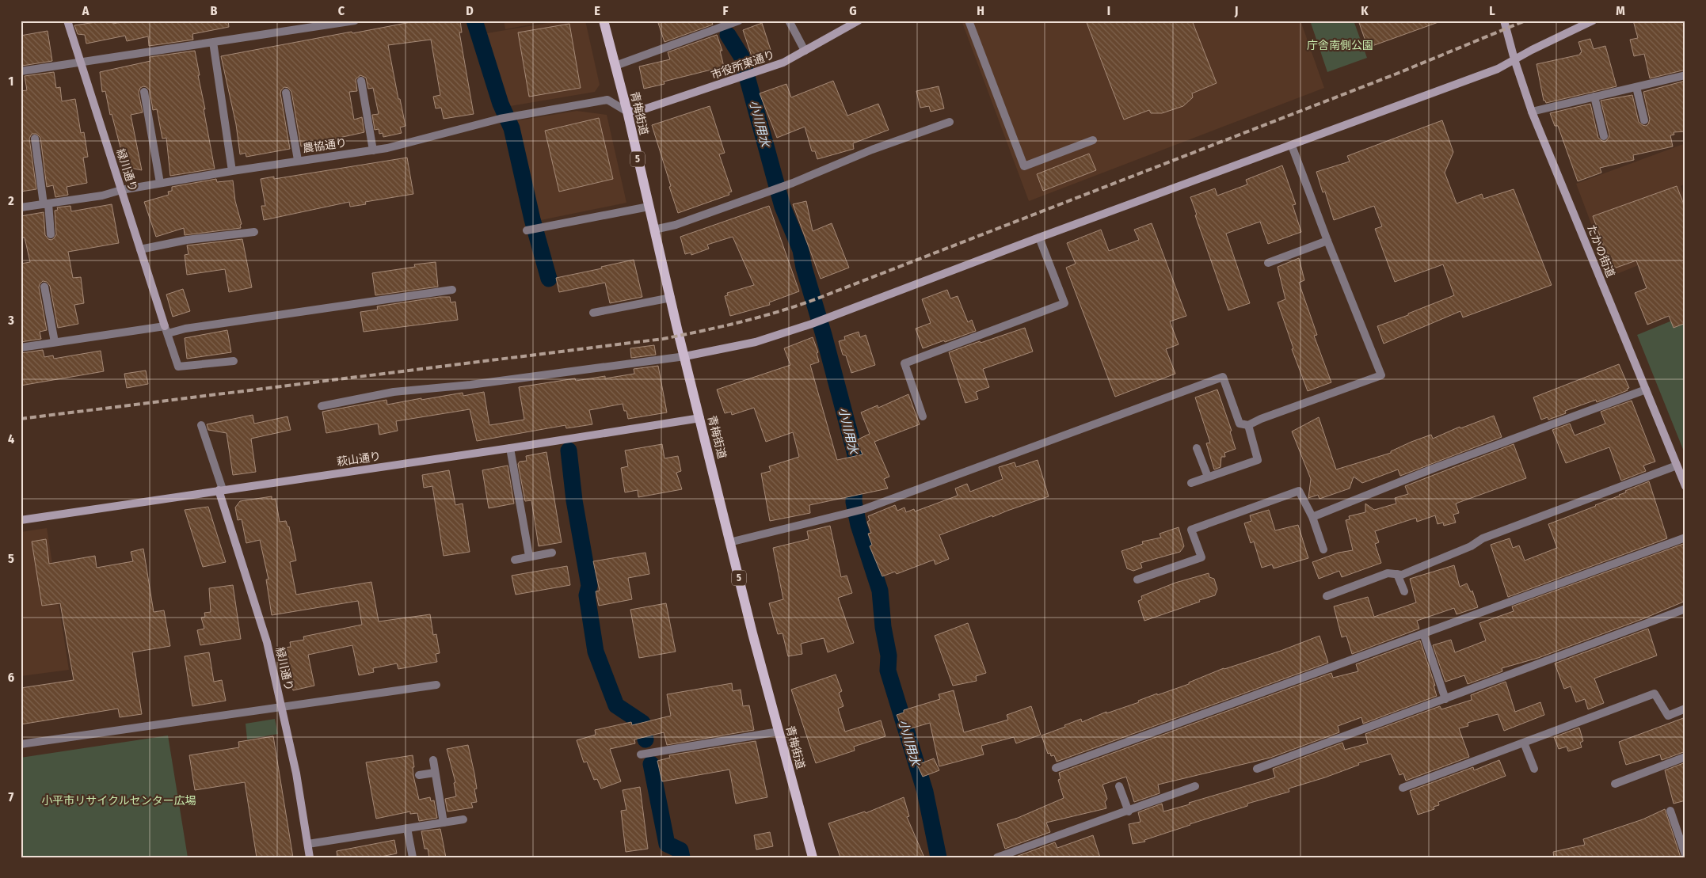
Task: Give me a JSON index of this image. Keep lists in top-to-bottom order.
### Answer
{
  "streets": {
    "main road": ["青梅街道", "5"],
    "street": [
      "市役所東通り",
      "農協通り",
      "緑川通り",
      "たかの街道",
      "萩山通り"
    ]
  },
  "crossings": [
    ["市役所東通り", "青梅街道"],
    ["市役所東通り", "農協通り"],
    ["青梅街道", "農協通り"],
    ["青梅街道", "萩山通り"],
    ["農協通り", "緑川通り"],
    ["緑川通り", "萩山通り"]
  ],
  "water": ["小川用水"],
  "parks": ["庁舎南側公園", "小平市リサイクルセンター広場"],
  "grid": {
    "columns": [
      "A",
      "B",
      "C",
      "D",
      "E",
      "F",
      "G",
      "H",
      "I",
      "J",
      "K",
      "L",
      "M"
    ],
    "rows": [
      "1",
      "2",
      "3",
      "4",
      "5",
      "6",
      "7"
    ]
  }
}
